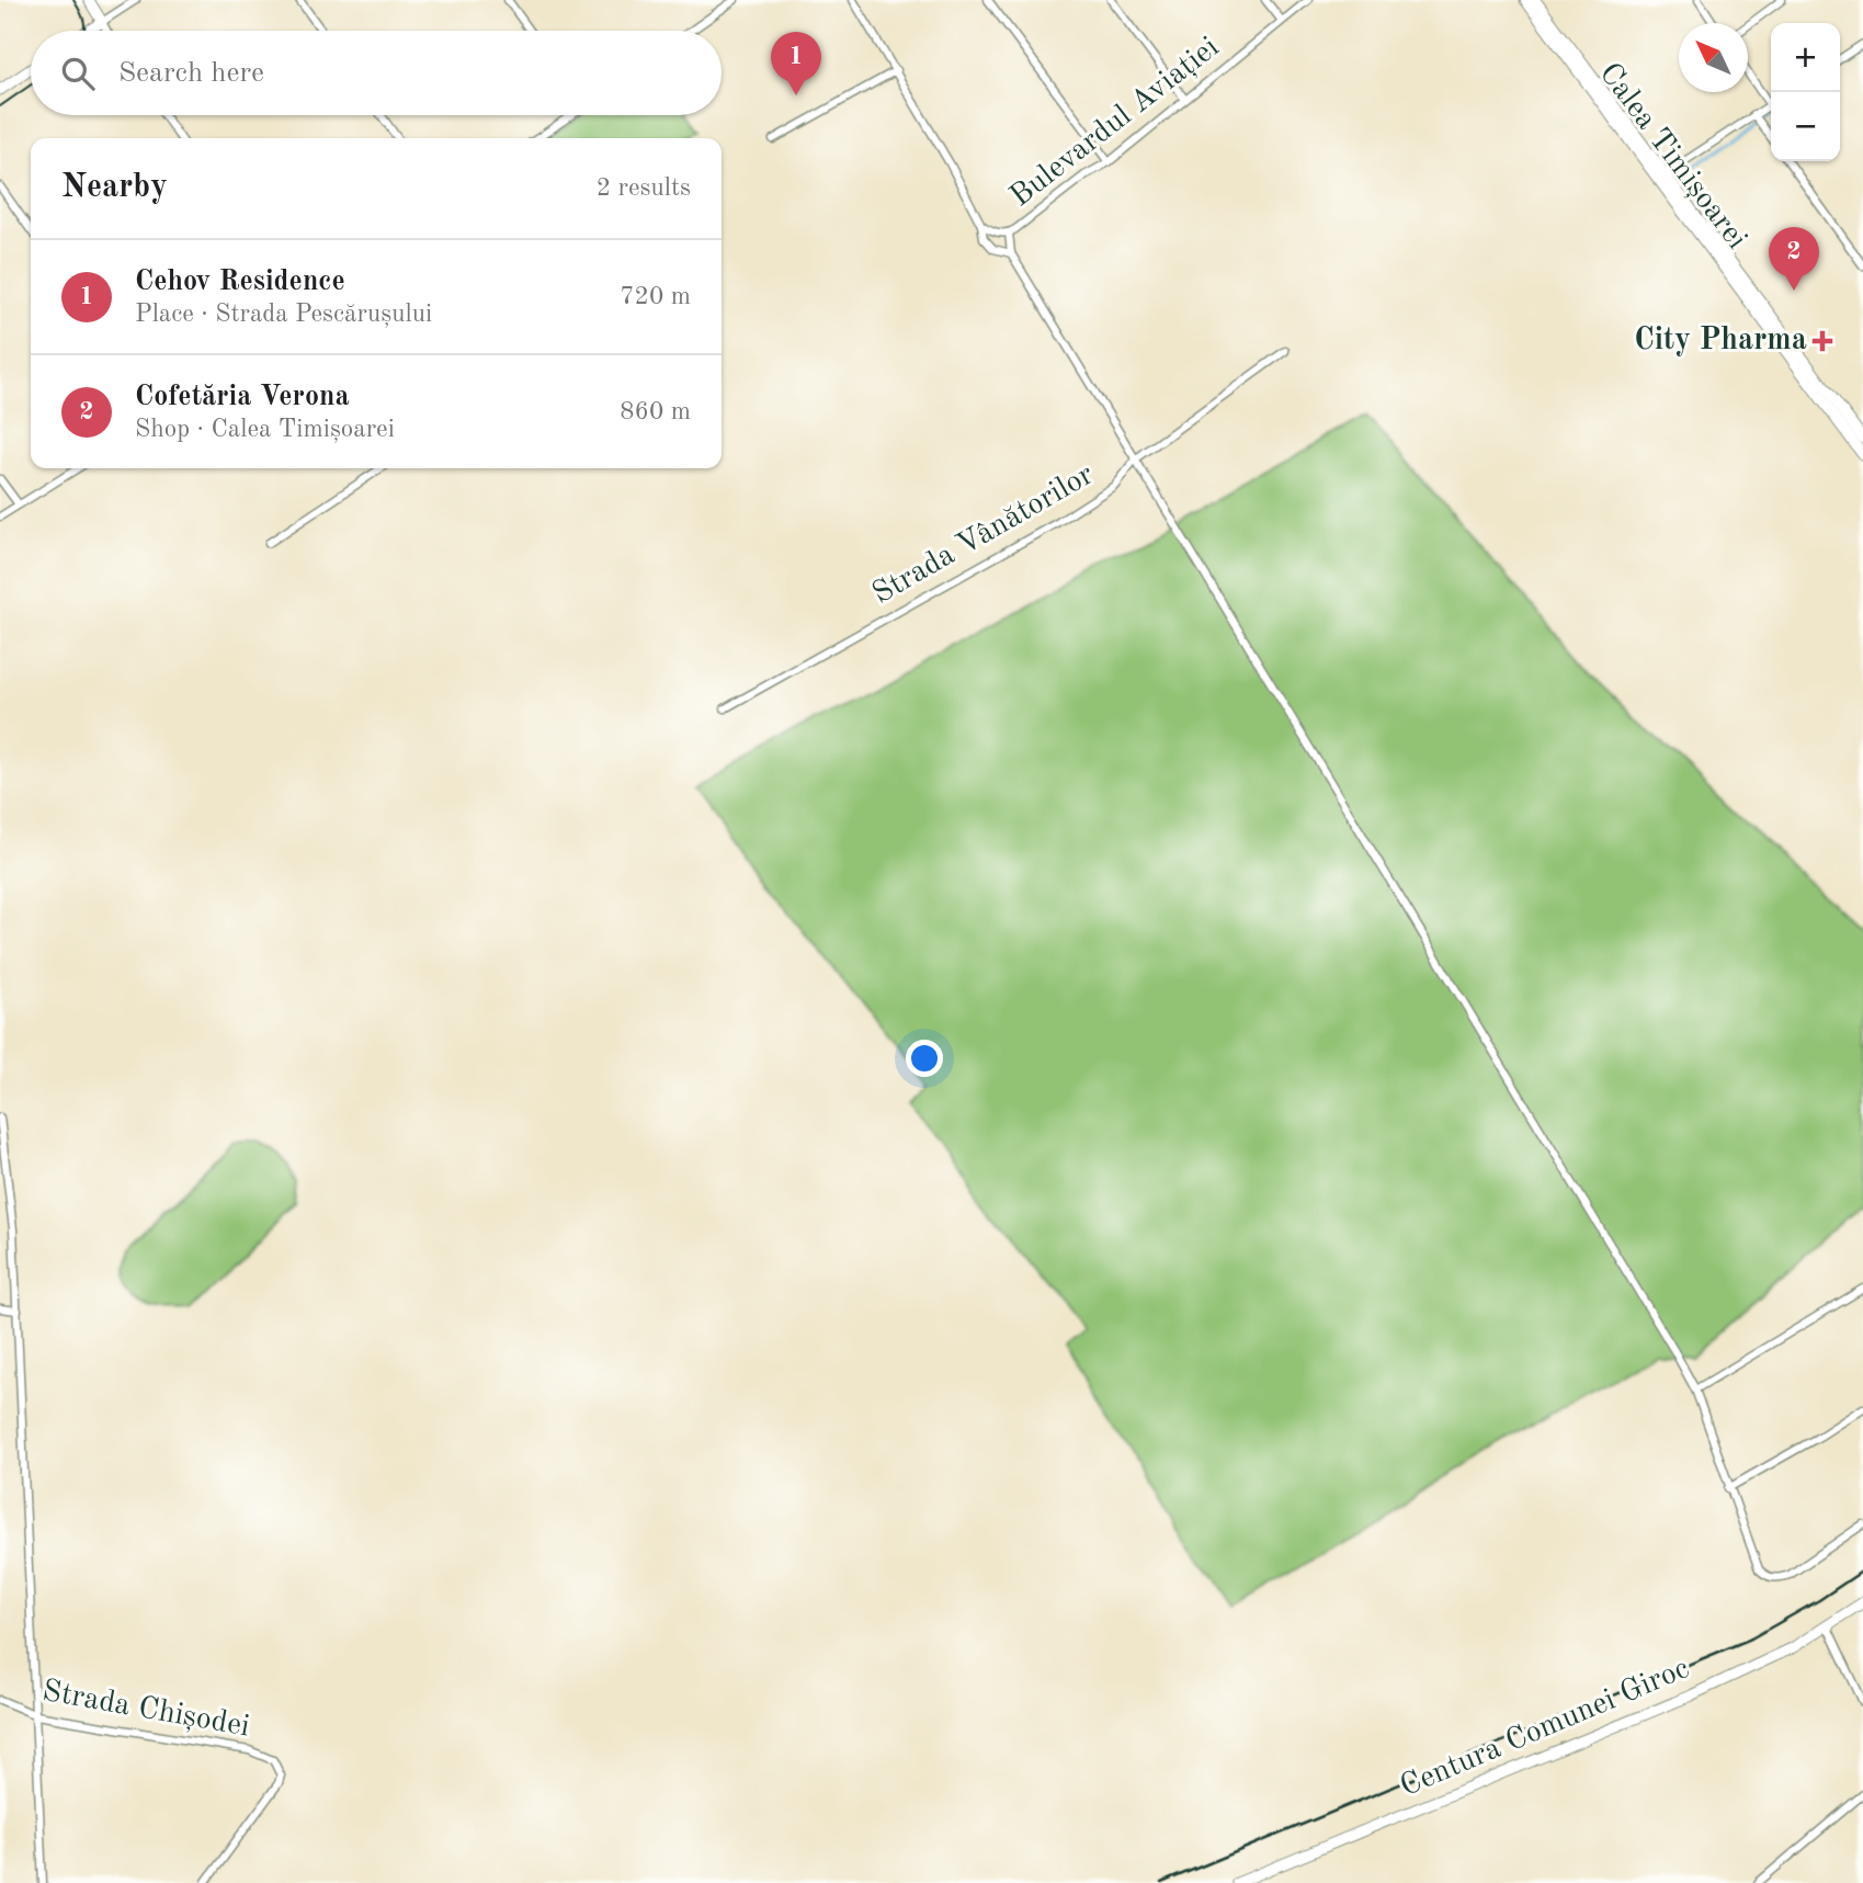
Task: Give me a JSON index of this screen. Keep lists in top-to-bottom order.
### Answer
{
  "streets": {
    "main road": ["Calea Timișoarei", "Centura Comunei Giroc"],
    "street": ["Bulevardul Aviației", "Strada Vânătorilor", "Strada Chișodei"]
  },
  "places": {
    "health": ["City Pharma"]
  },
  "north": "top left",
  "page": {
    "map_buttons": ["+", "−"],
    "search": "Search here",
    "pins": ["1", "2"],
    "heading": ["Nearby", "2 results"],
    "list": [
      {
        "mark": "1",
        "name": "Cehov Residence",
        "note": "Place · Strada Pescărușului",
        "value": "720 m"
      },
      {
        "mark": "2",
        "name": "Cofetăria Verona",
        "note": "Shop · Calea Timișoarei",
        "value": "860 m"
      }
    ]
  }
}
